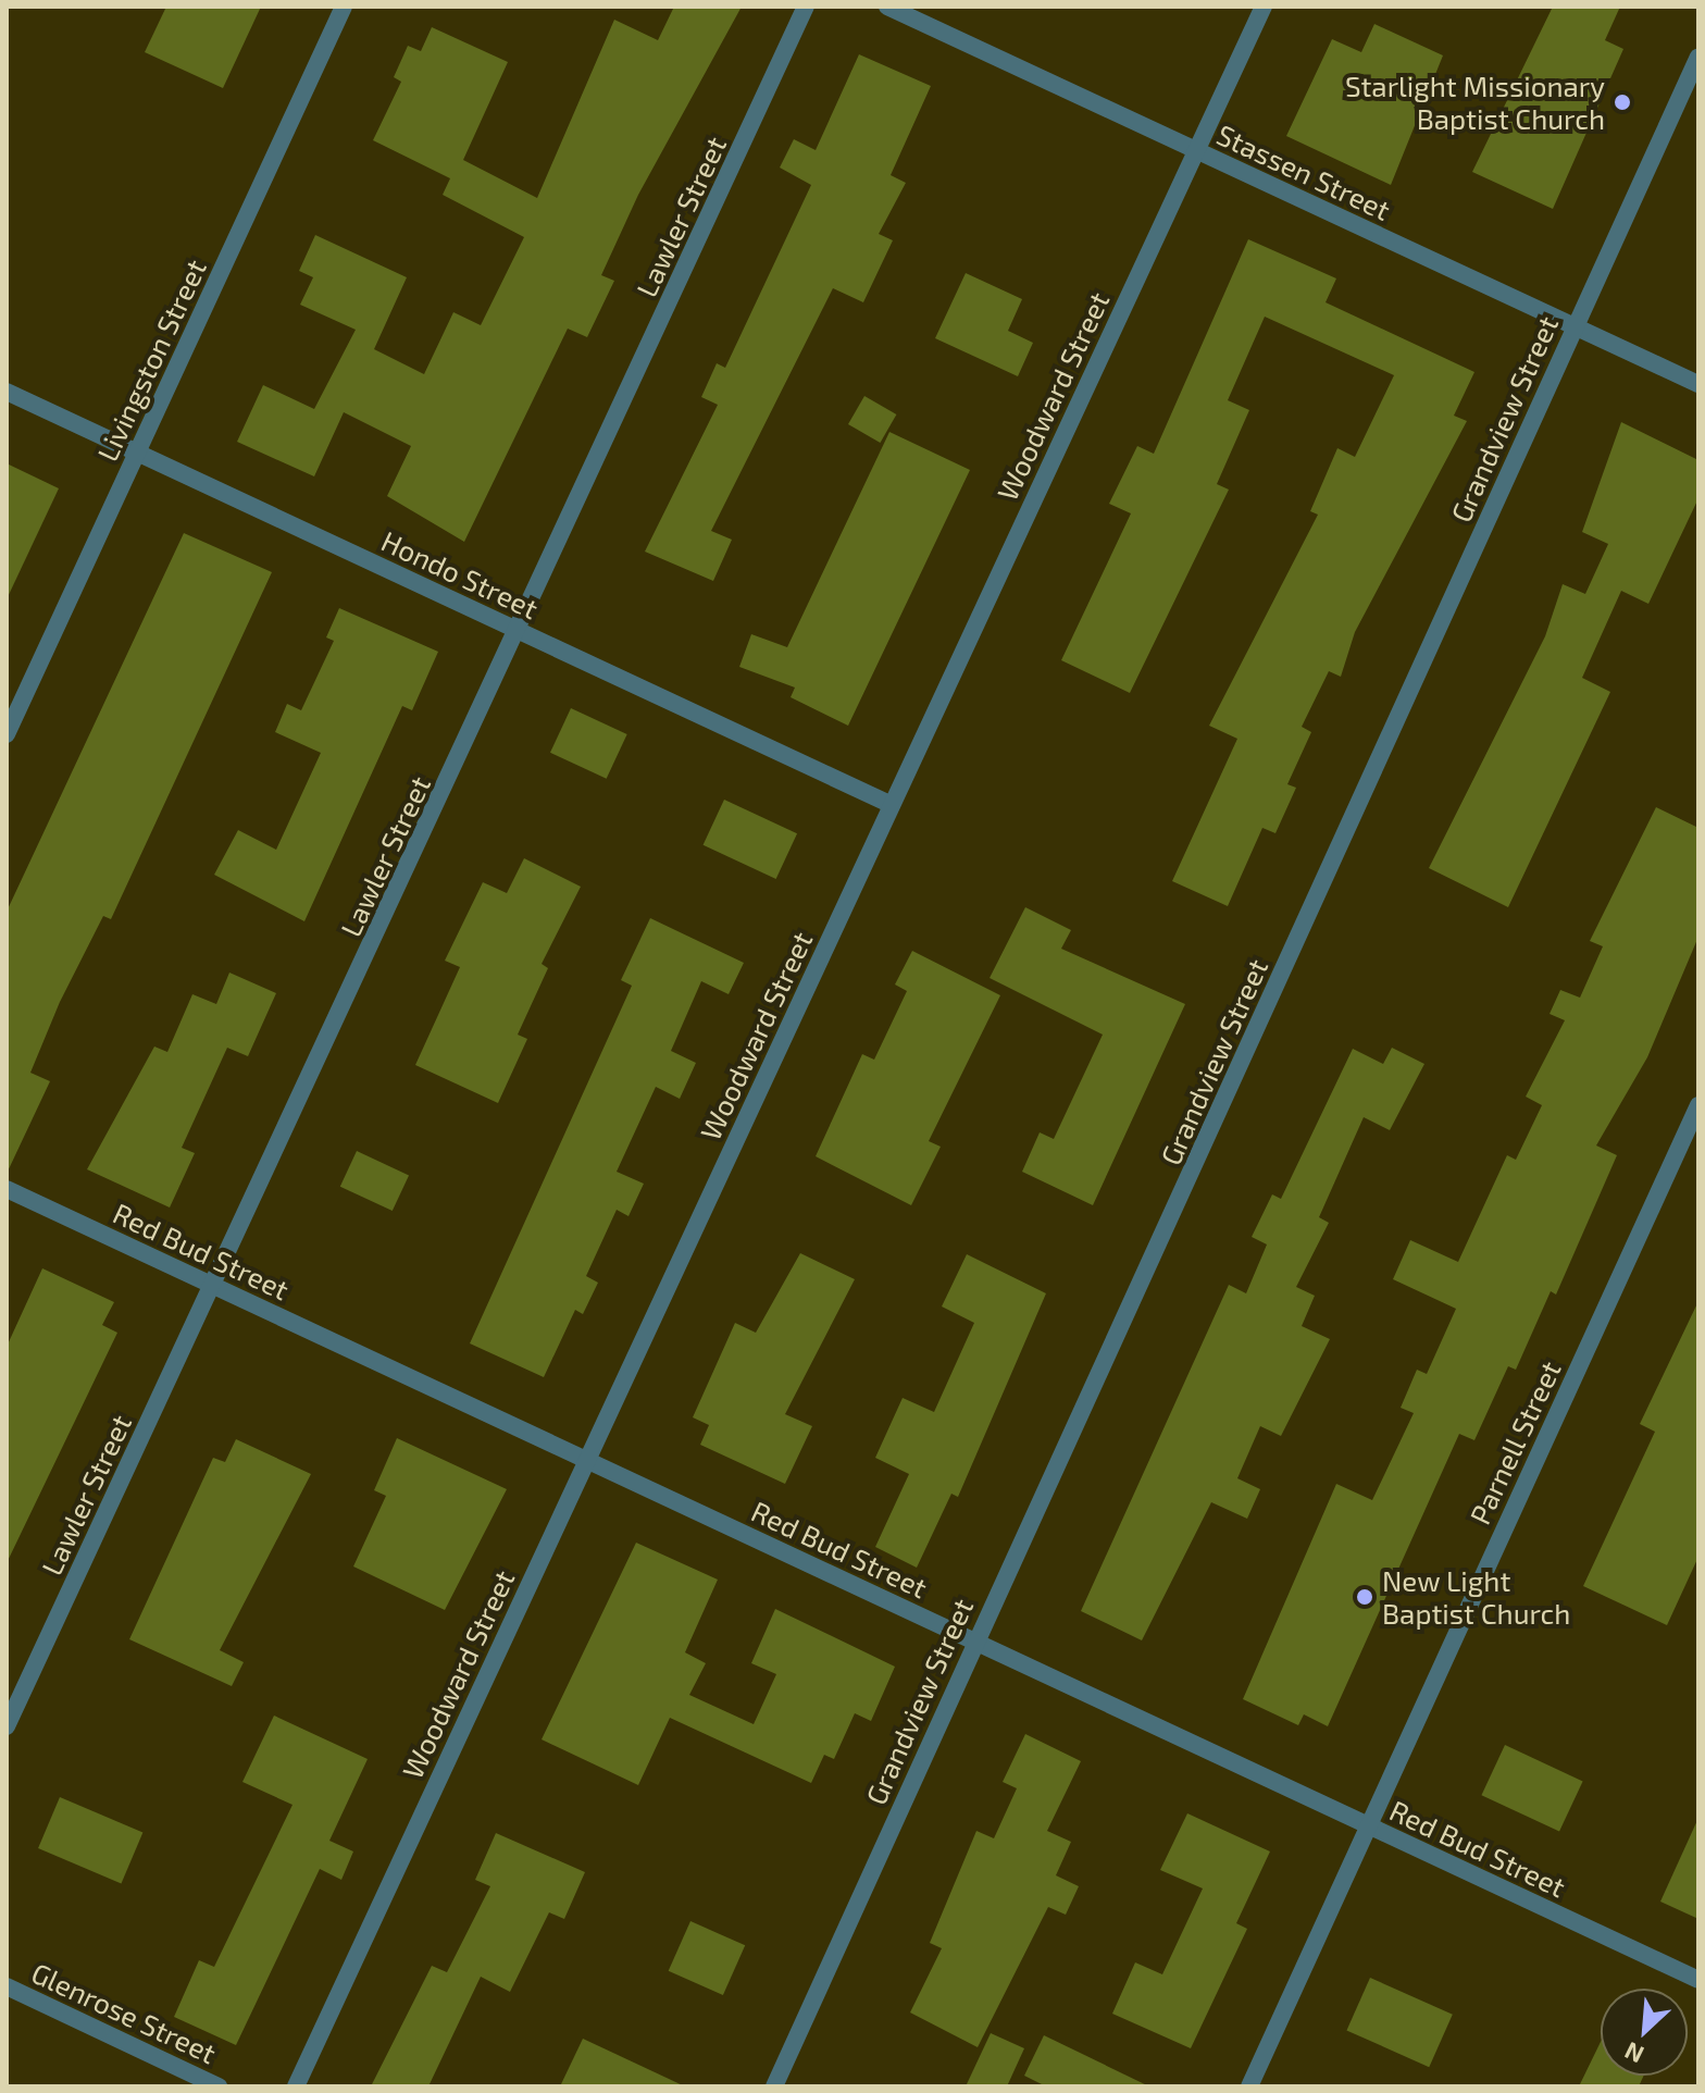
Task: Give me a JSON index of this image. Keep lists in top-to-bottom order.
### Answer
{
  "streets": {
    "street": [
      "Stassen Street",
      "Lawler Street",
      "Livingston Street",
      "Woodward Street",
      "Grandview Street",
      "Hondo Street",
      "Red Bud Street",
      "Parnell Street",
      "Glenrose Street"
    ]
  },
  "crossings": [
    ["Stassen Street", "Woodward Street"],
    ["Stassen Street", "Grandview Street"],
    ["Lawler Street", "Hondo Street"],
    ["Lawler Street", "Red Bud Street"],
    ["Livingston Street", "Hondo Street"],
    ["Woodward Street", "Hondo Street"],
    ["Woodward Street", "Red Bud Street"],
    ["Grandview Street", "Red Bud Street"],
    ["Red Bud Street", "Parnell Street"]
  ],
  "places": ["Starlight Missionary Baptist Church", "New Light Baptist Church"],
  "north": "bottom left"
}
